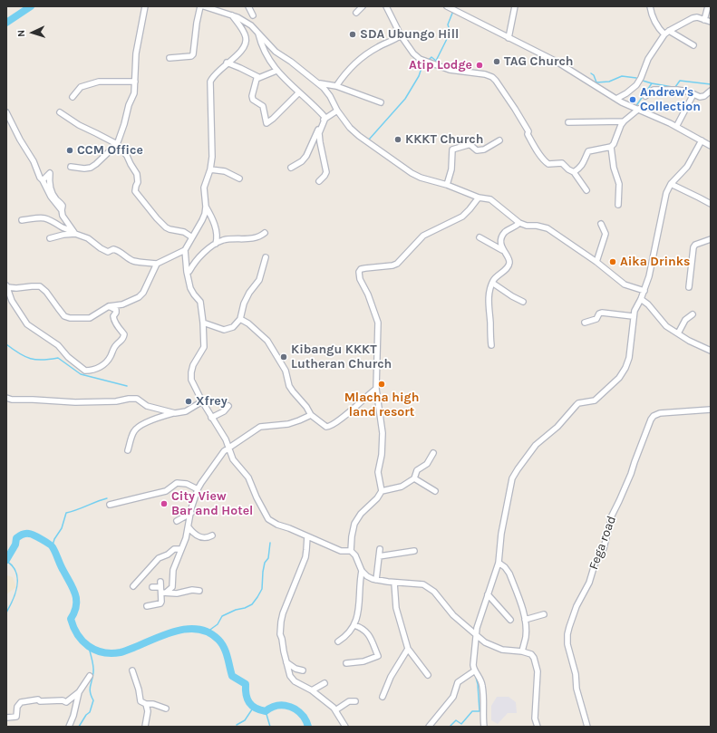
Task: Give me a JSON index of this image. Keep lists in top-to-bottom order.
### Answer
{
  "streets": {
    "street": ["Fega road"]
  },
  "places": [
    "SDA Ubungo Hill",
    "TAG Church",
    "Atip Lodge",
    "Andrew's Collection",
    "KKKT Church",
    "CCM Office",
    "Aika Drinks",
    "Kibangu KKKT Lutheran Church",
    "Mlacha high land resort",
    "Xfrey",
    "City View Bar and Hotel"
  ],
  "north": "left"
}
